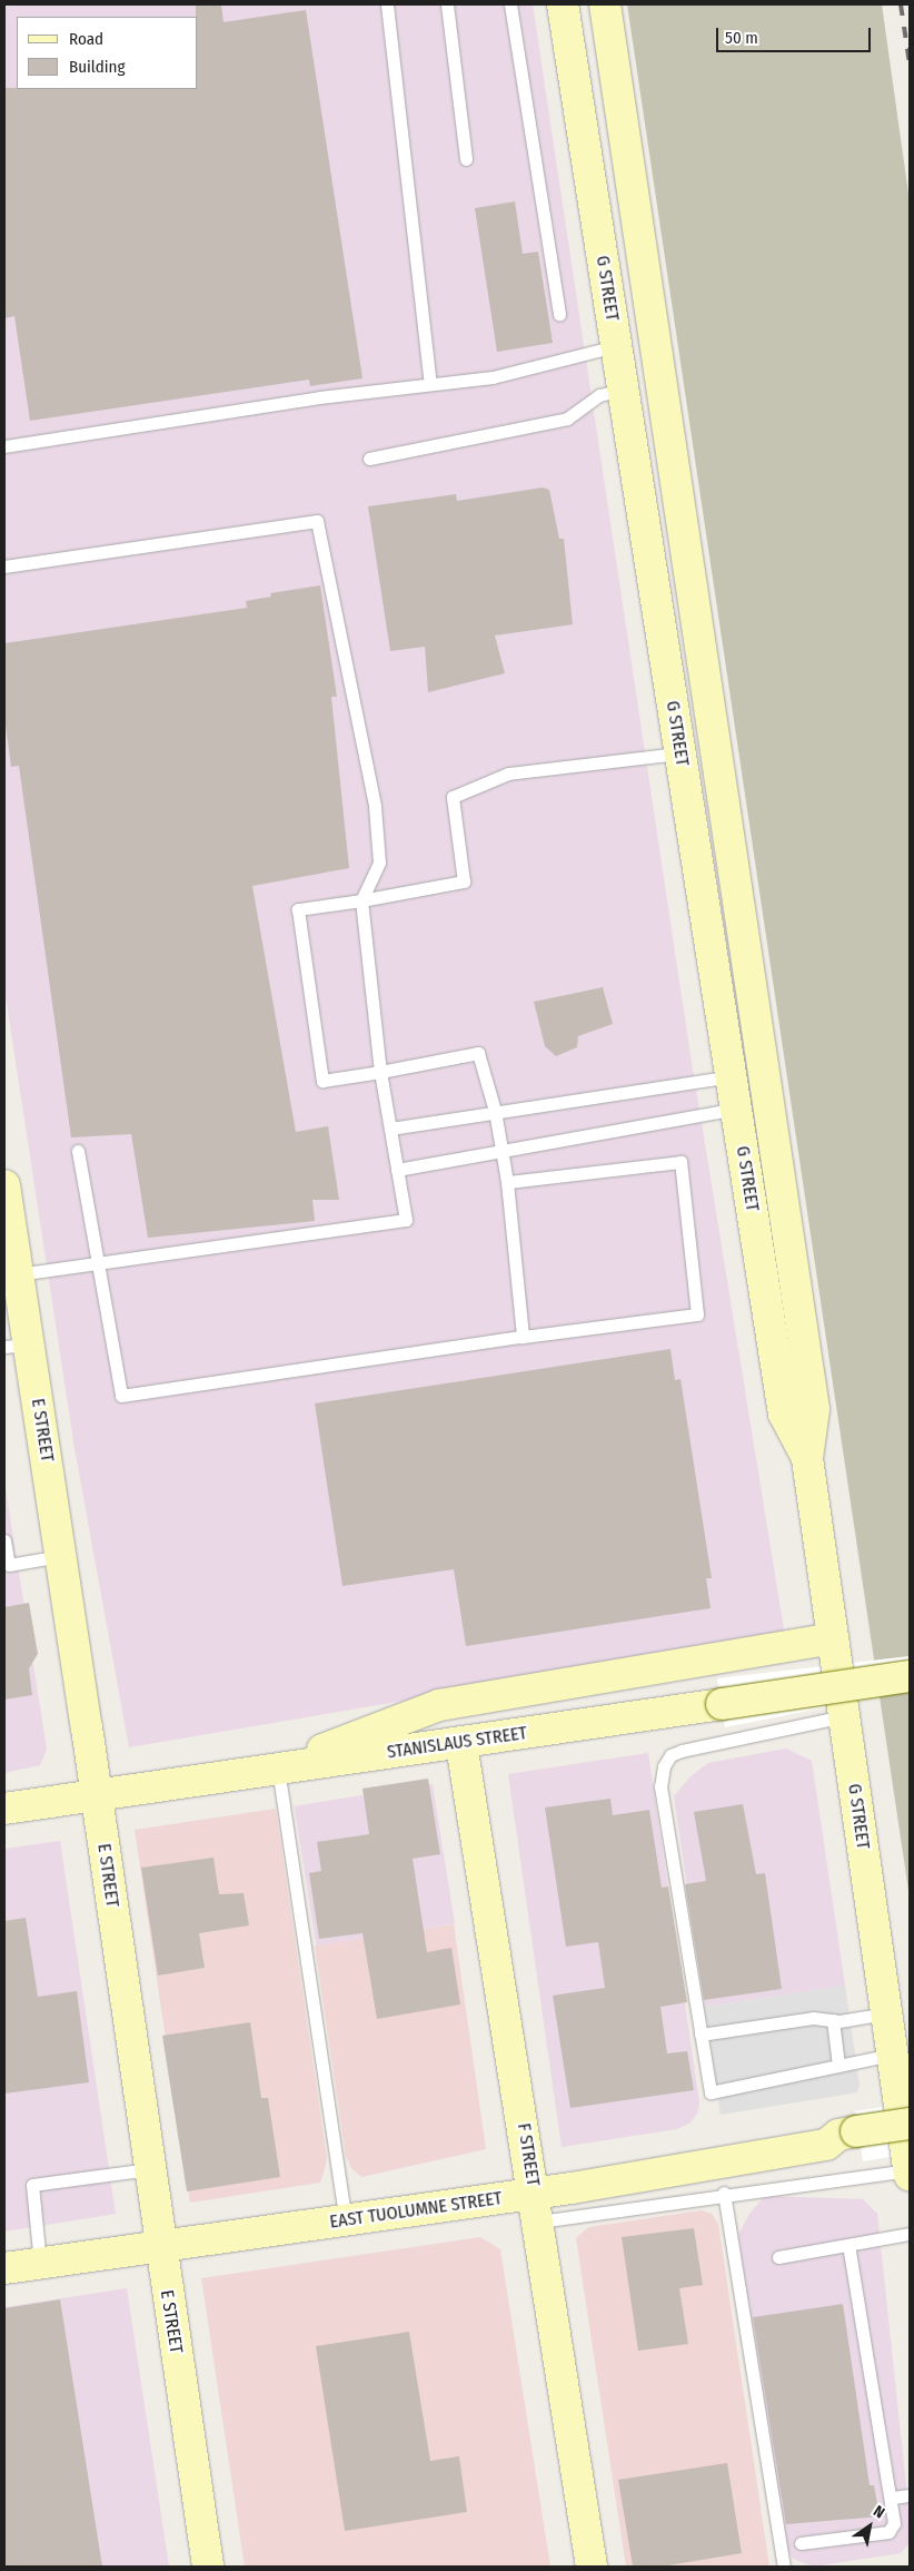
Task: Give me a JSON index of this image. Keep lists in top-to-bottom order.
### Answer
{
  "streets": {
    "street": [
      "G STREET",
      "E STREET",
      "STANISLAUS STREET",
      "F STREET",
      "EAST TUOLUMNE STREET"
    ]
  },
  "crossings": [
    ["E STREET", "STANISLAUS STREET"],
    ["E STREET", "EAST TUOLUMNE STREET"],
    ["STANISLAUS STREET", "F STREET"],
    ["F STREET", "EAST TUOLUMNE STREET"]
  ],
  "legend": ["Road", "Building"],
  "scale_bar": "50 m",
  "north": "top right"
}
